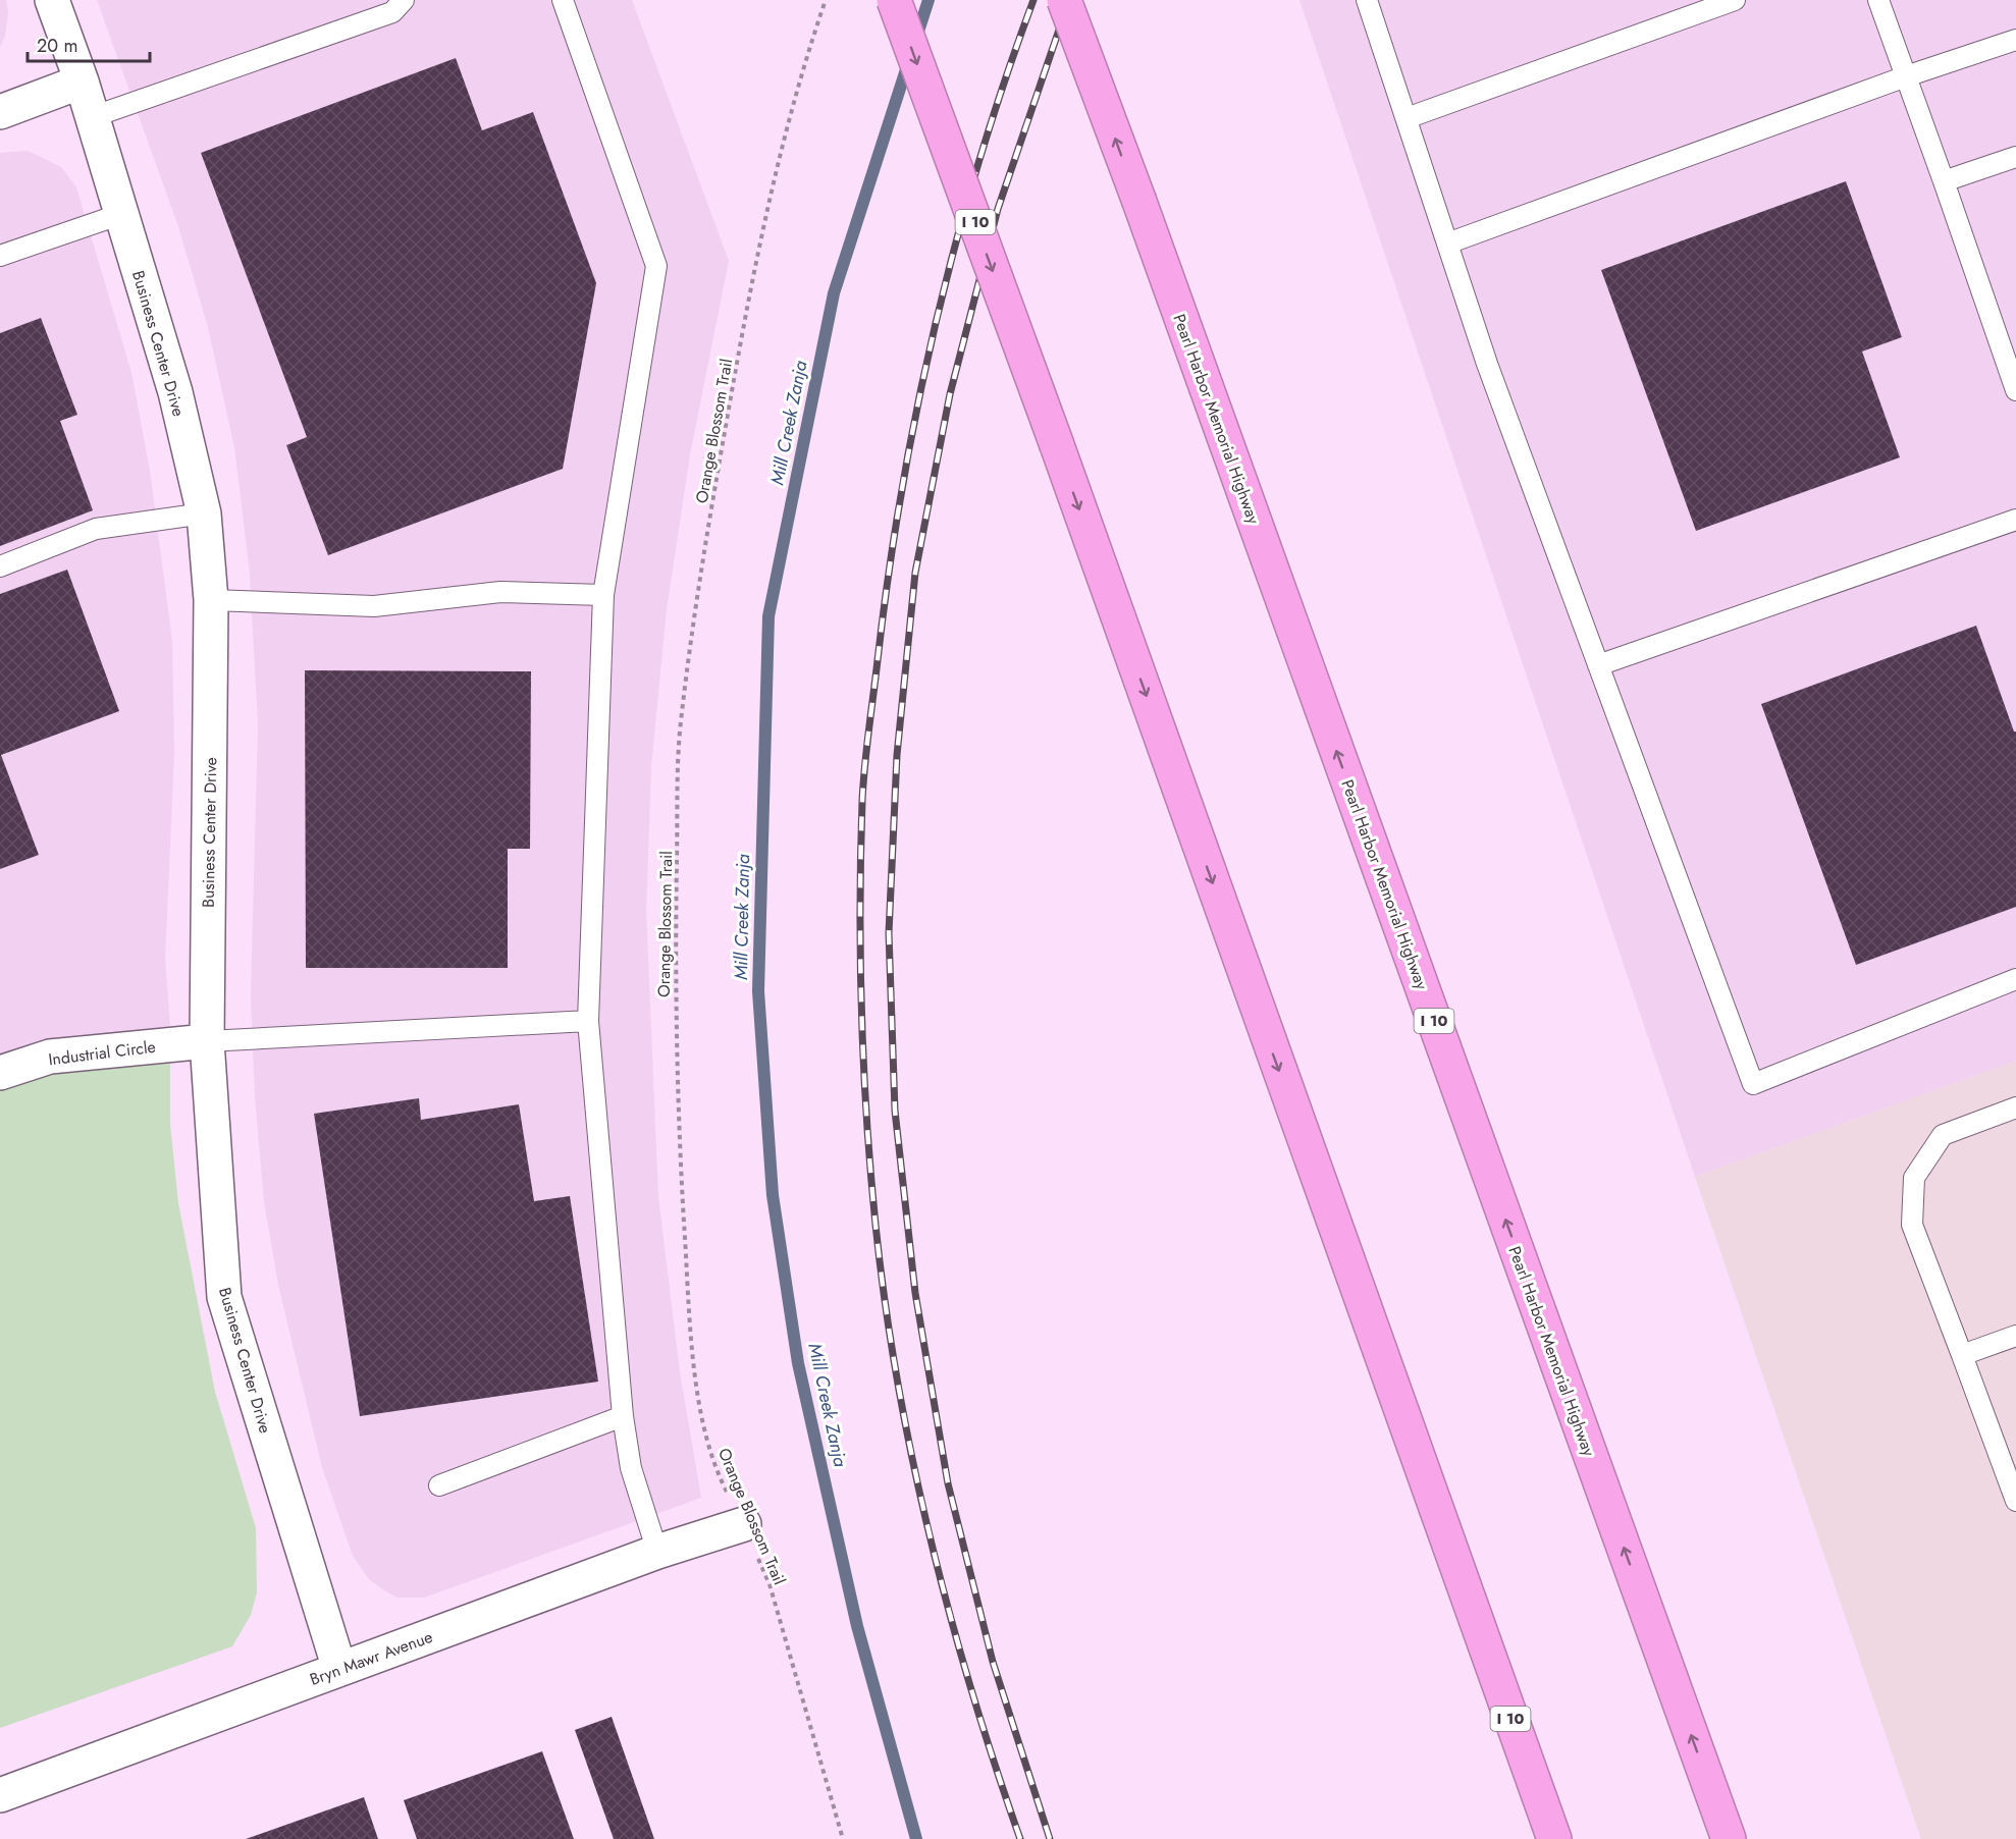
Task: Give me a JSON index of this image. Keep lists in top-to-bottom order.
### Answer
{
  "streets": {
    "highway": ["I 10", "Pearl Harbor Memorial Highway"],
    "street": ["Business Center Drive", "Industrial Circle", "Bryn Mawr Avenue"],
    "path": ["Orange Blossom Trail"]
  },
  "crossings": [
    ["Business Center Drive", "Industrial Circle"],
    ["Business Center Drive", "Bryn Mawr Avenue"],
    ["Orange Blossom Trail", "Bryn Mawr Avenue"]
  ],
  "water": ["Mill Creek Zanja"],
  "scale_bar": "20 m"
}
